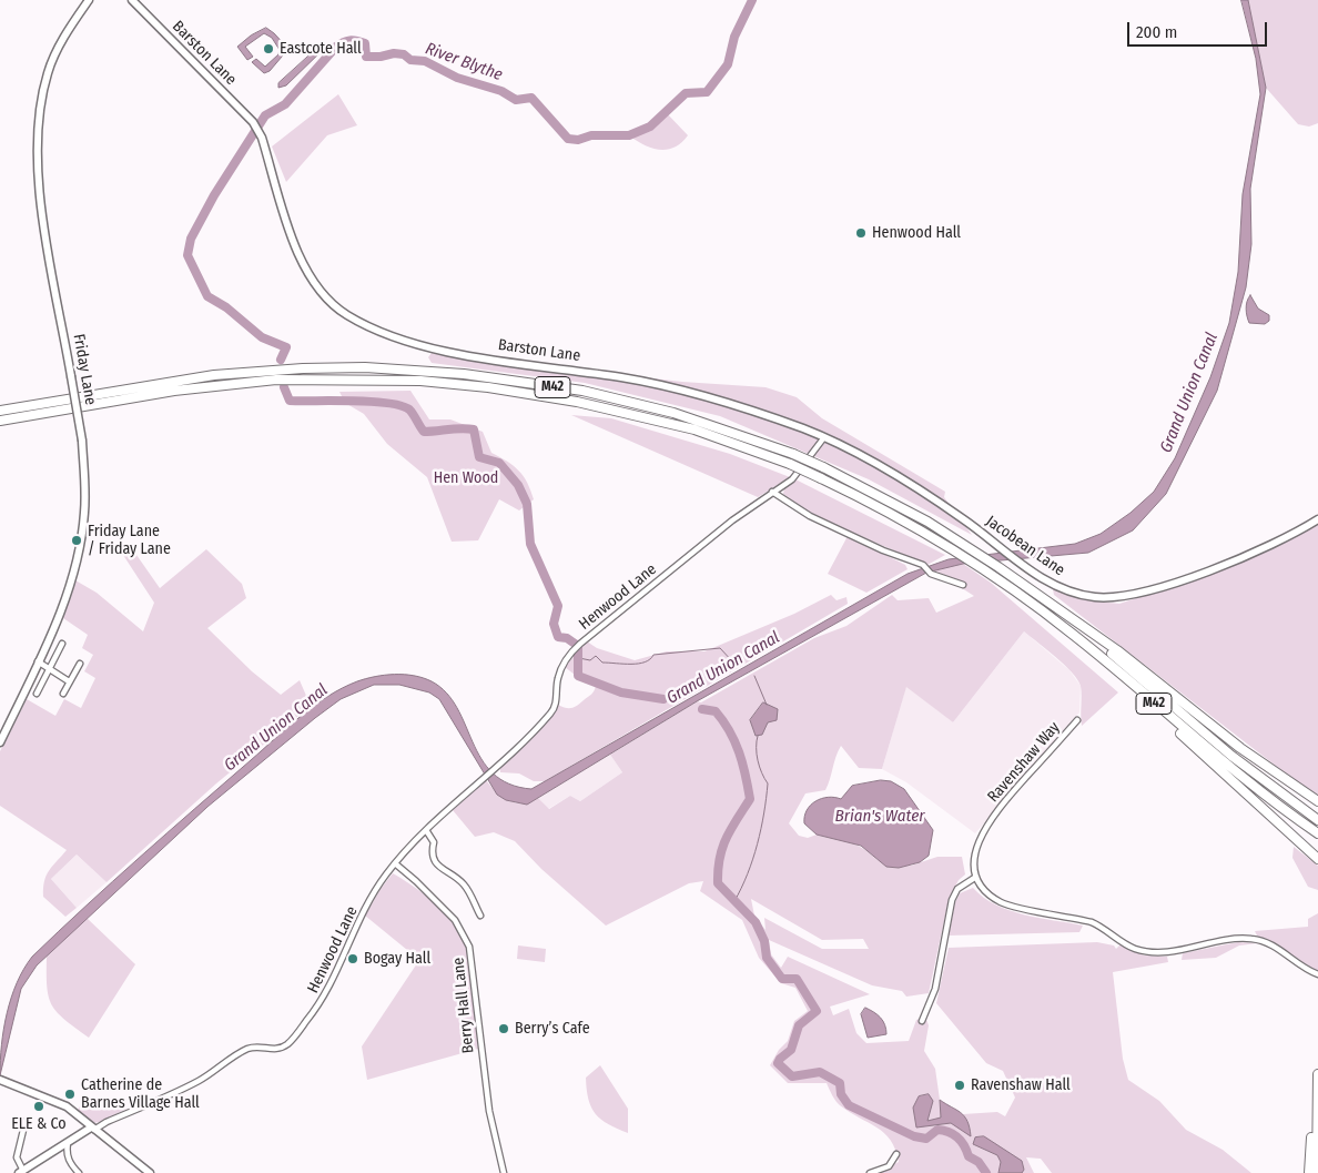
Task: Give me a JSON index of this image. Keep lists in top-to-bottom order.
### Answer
{
  "streets": {
    "highway": ["M42"],
    "street": [
      "Barston Lane",
      "Friday Lane",
      "Jacobean Lane",
      "Henwood Lane",
      "Ravenshaw Way",
      "Berry Hall Lane"
    ]
  },
  "crossings": [
    ["Barston Lane", "Jacobean Lane"],
    ["Henwood Lane", "Berry Hall Lane"]
  ],
  "water": ["River Blythe", "Grand Union Canal", "Brian's Water"],
  "parks": ["Hen Wood"],
  "places": [
    "Eastcote Hall",
    "Henwood Hall",
    "Friday Lane / Friday Lane",
    "Bogay Hall",
    "Berry’s Cafe",
    "Ravenshaw Hall",
    "Catherine de Barnes Village Hall",
    "ELE & Co"
  ],
  "scale_bar": "200 m"
}
